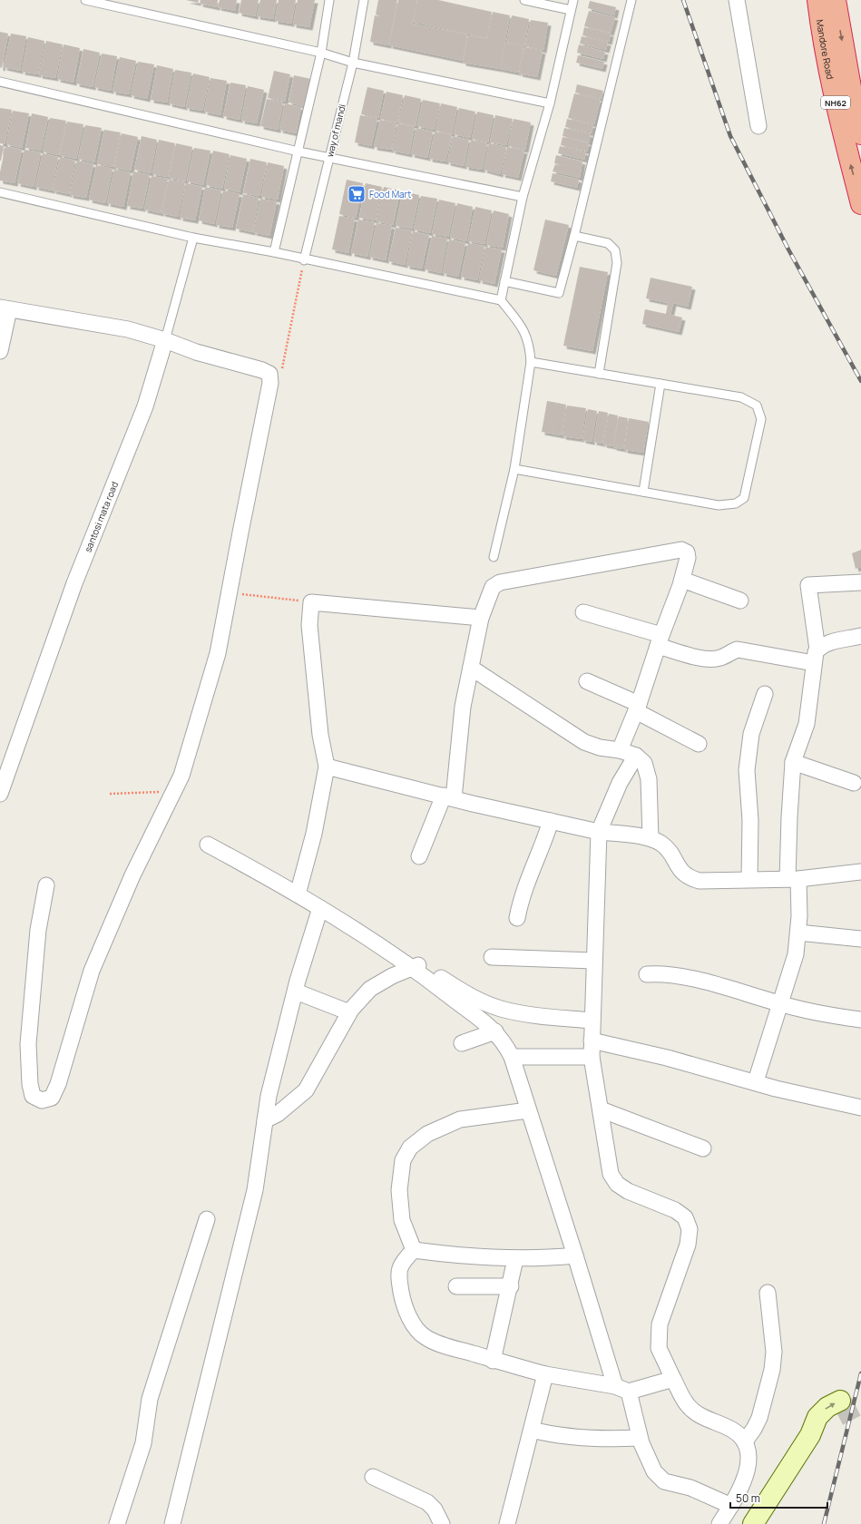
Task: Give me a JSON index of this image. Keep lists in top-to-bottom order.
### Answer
{
  "streets": {
    "highway": ["Mandore Road", "NH62"],
    "street": ["santosi mata road"],
    "lane": ["way of mandi"]
  },
  "places": {
    "supermarket": ["Food Mart"]
  },
  "scale_bar": "50 m"
}
